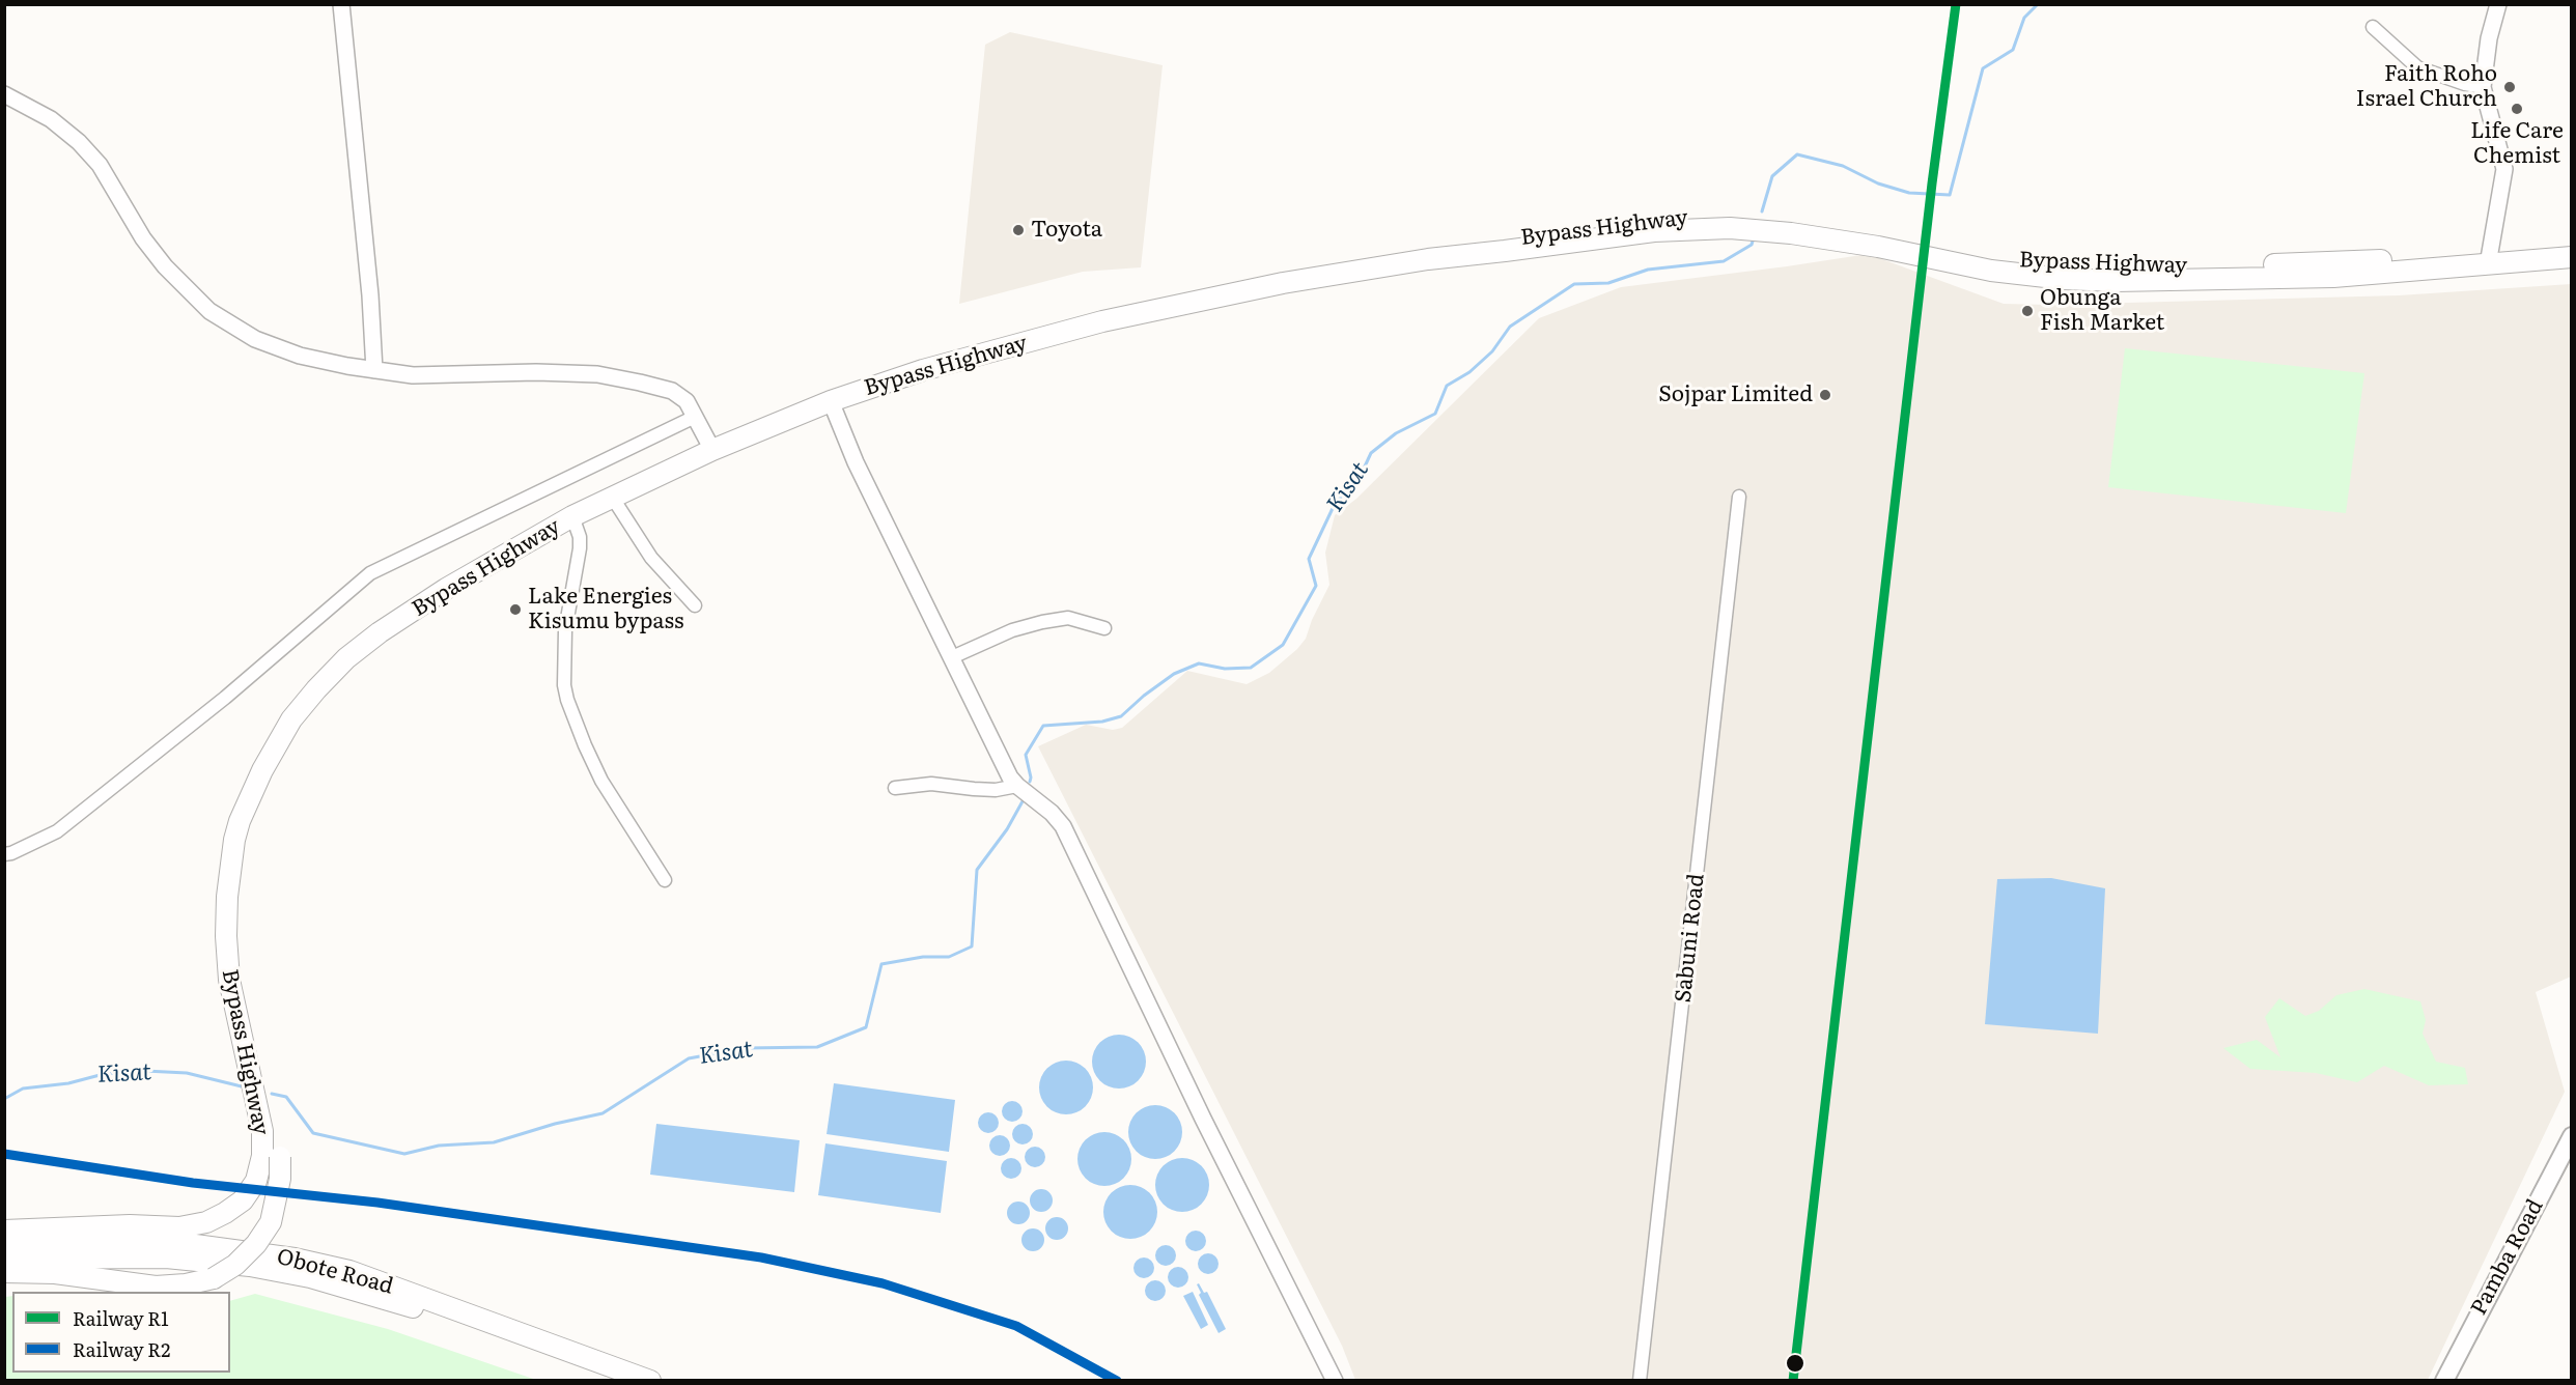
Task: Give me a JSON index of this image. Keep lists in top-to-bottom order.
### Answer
{
  "streets": {
    "main road": ["Bypass Highway", "Pamba Road", "Obote Road"],
    "street": ["Sabuni Road"]
  },
  "water": ["Kisat"],
  "places": [
    "Faith Roho Israel Church",
    "Life Care Chemist",
    "Toyota",
    "Obunga Fish Market",
    "Sojpar Limited",
    "Lake Energies Kisumu bypass"
  ],
  "lines": ["rail line R1", "rail line R2"],
  "legend": ["Railway R1", "Railway R2"]
}
